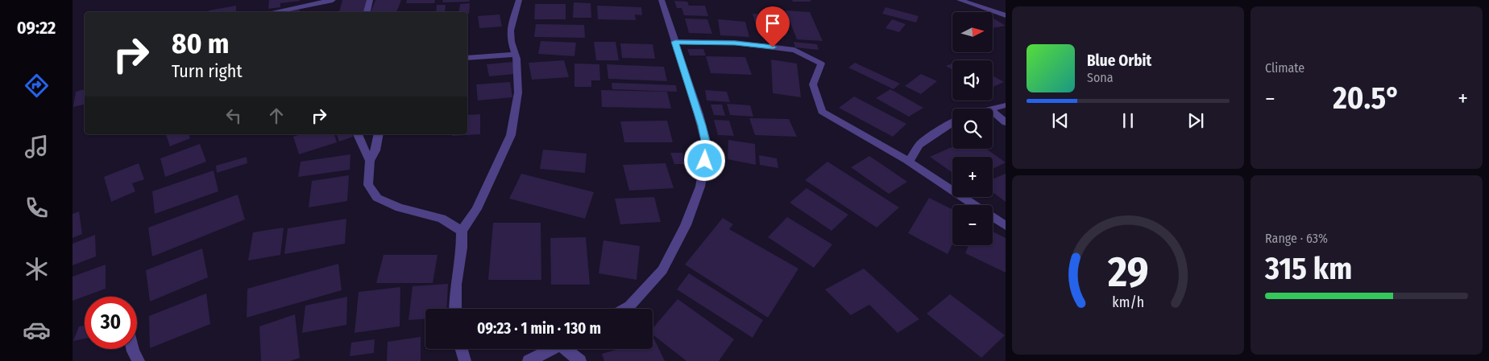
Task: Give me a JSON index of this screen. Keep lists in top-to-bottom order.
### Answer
{
  "north": "right",
  "page": {
    "tabs": "09:22",
    "tile": [
      "Climate",
      ["Range · 63%", "315 km"]
    ],
    "map_buttons": ["+", "−"],
    "turn": ["80 m", "Turn right"],
    "song": ["Blue Orbit", "Sona"],
    "heat": ["−", "20.5°", "+"],
    "limit": "30",
    "trip": "09:23 · 1 min · 130 m",
    "gauge": ["29", "km/h"]
  }
}
